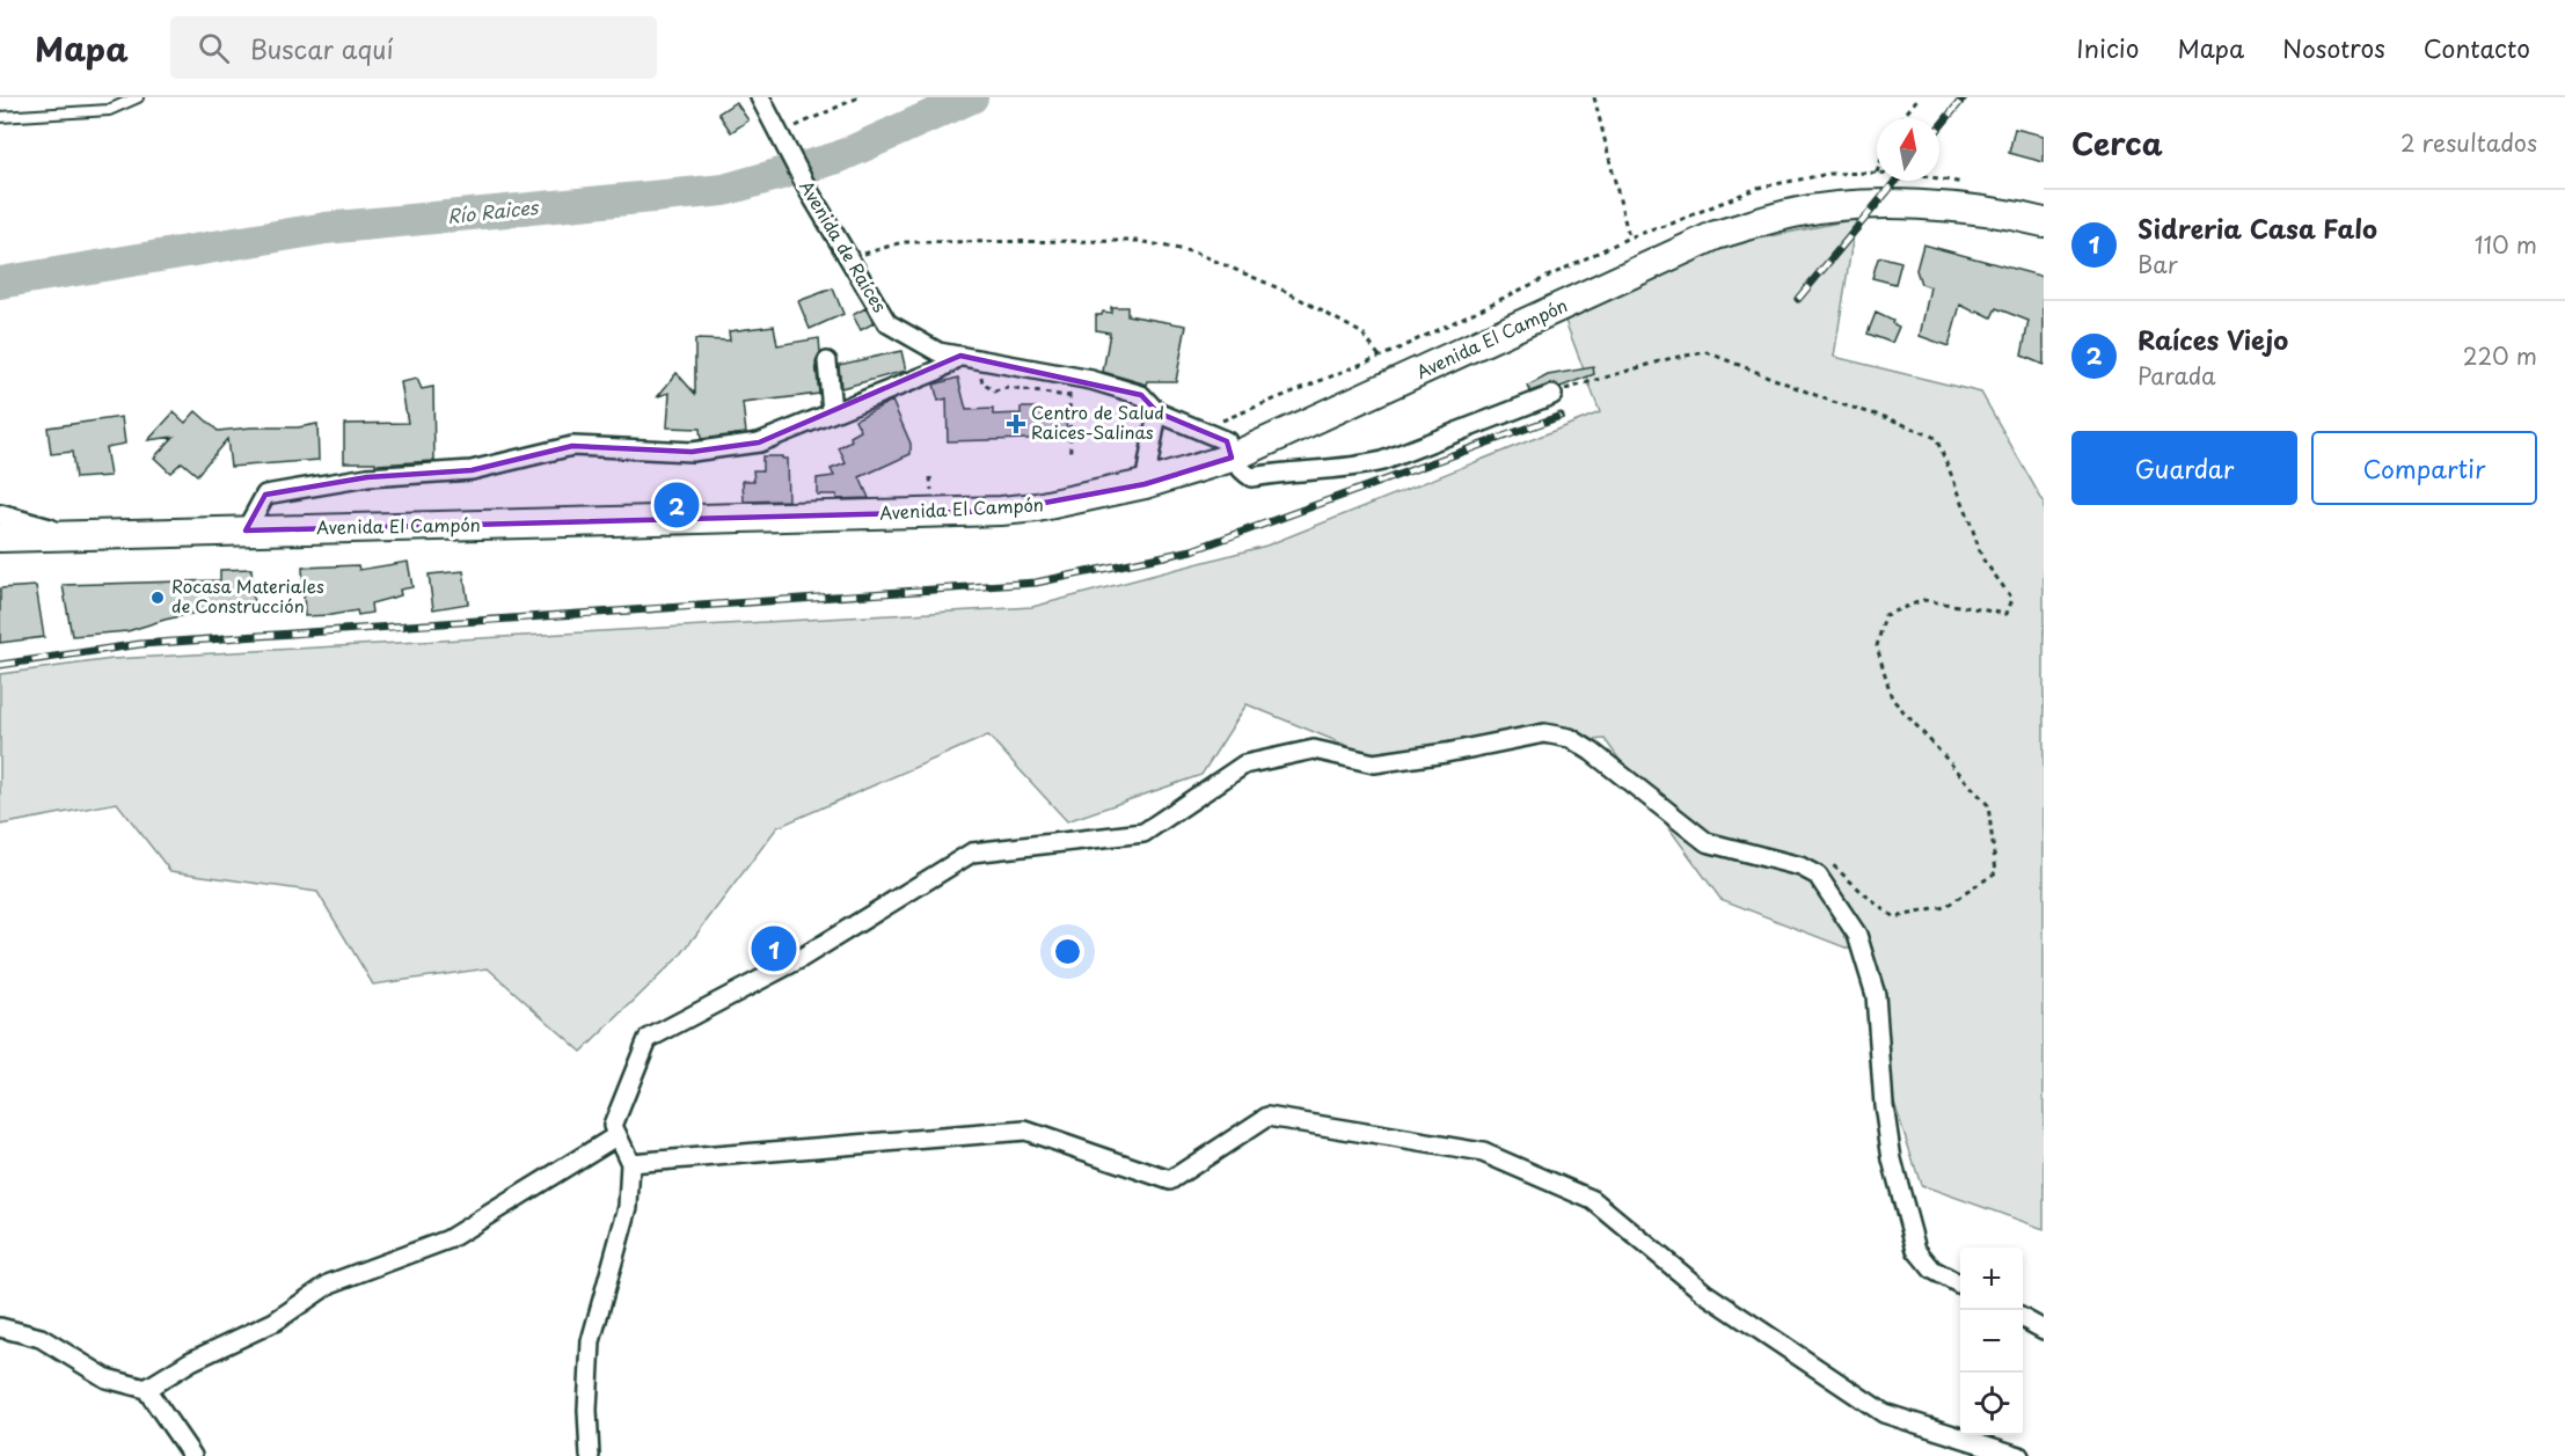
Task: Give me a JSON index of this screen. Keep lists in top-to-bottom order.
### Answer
{
  "streets": {
    "main road": ["Avenida El Campón"],
    "street": ["Avenida de Raíces"]
  },
  "crossings": [
    ["Avenida de Raíces", "Avenida El Campón"]
  ],
  "water": ["Río Raices"],
  "places": {
    "health": ["Centro de Salud Raices-Salinas"],
    "other": ["Rocasa Materiales de Construcción"]
  },
  "north": "top",
  "page": {
    "header": "Mapa",
    "search": "Buscar aquí",
    "nav": [
      "Inicio",
      "Mapa",
      "Nosotros",
      "Contacto"
    ],
    "heading": ["Cerca", "2 resultados"],
    "list": [
      {
        "mark": "1",
        "name": "Sidreria Casa Falo",
        "note": "Bar",
        "value": "110 m"
      },
      {
        "mark": "2",
        "name": "Raíces Viejo",
        "note": "Parada",
        "value": "220 m"
      }
    ],
    "buttons": ["Guardar", "Compartir"],
    "pins": ["2", "1"],
    "map_buttons": ["+", "−"]
  }
}
